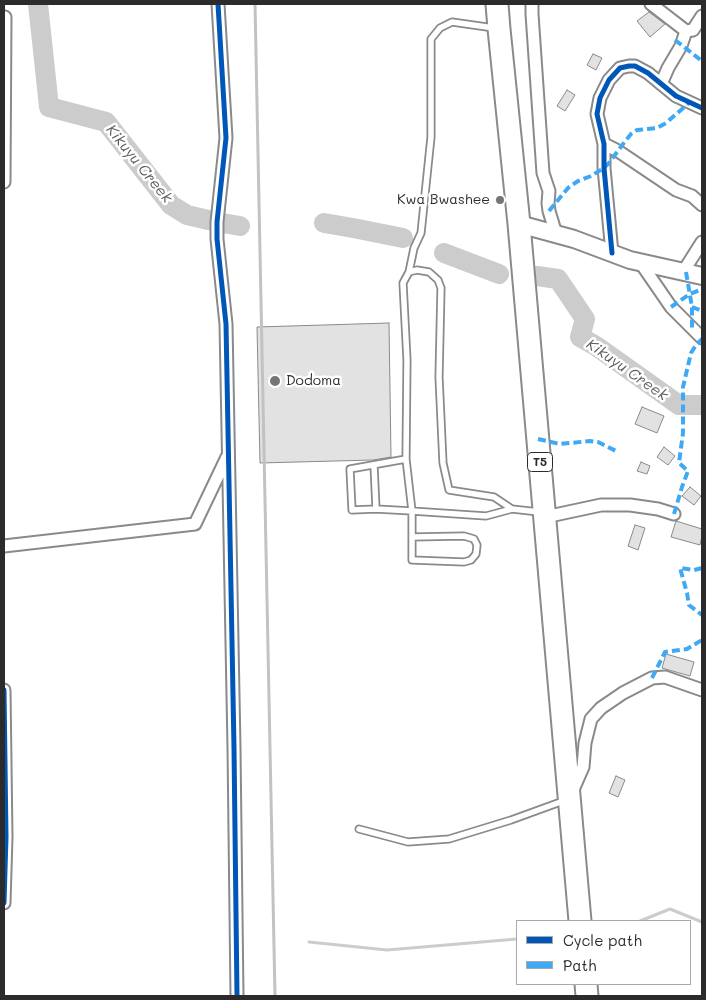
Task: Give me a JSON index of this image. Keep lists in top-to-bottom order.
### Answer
{
  "streets": {
    "highway": ["T5"]
  },
  "water": ["Kikuyu Creek"],
  "places": ["Kwa Bwashee", "Dodoma"],
  "legend": ["Cycle path", "Path"]
}
